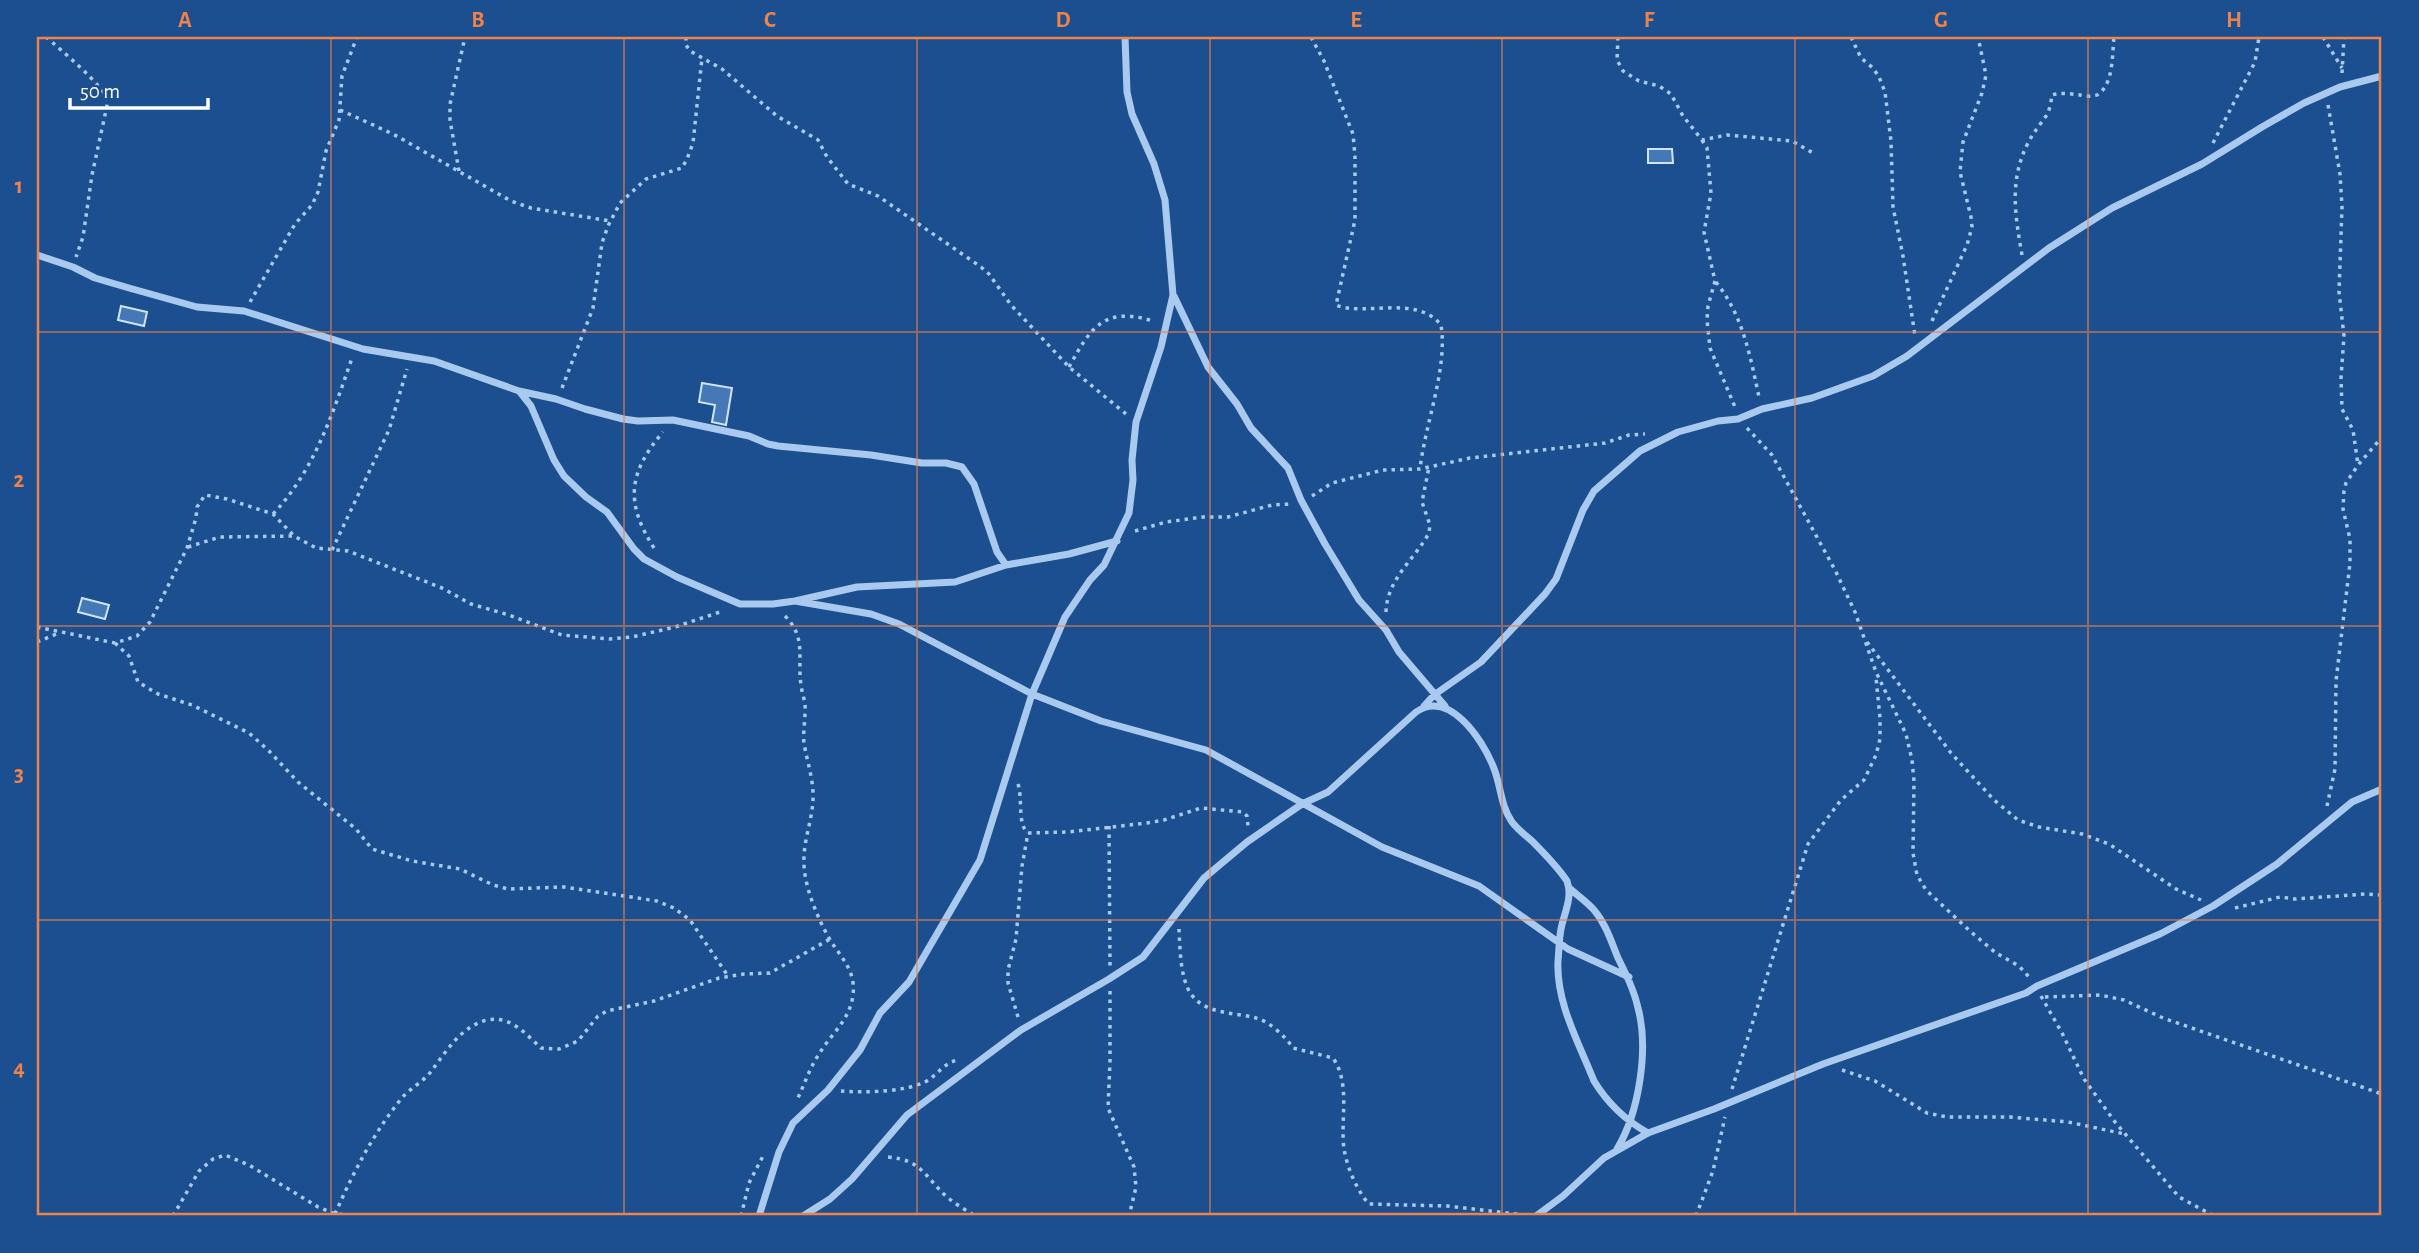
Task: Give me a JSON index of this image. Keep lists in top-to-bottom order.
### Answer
{
  "scale_bar": "50 m",
  "grid": {
    "columns": [
      "A",
      "B",
      "C",
      "D",
      "E",
      "F",
      "G",
      "H"
    ],
    "rows": [
      "1",
      "2",
      "3",
      "4"
    ]
  }
}
